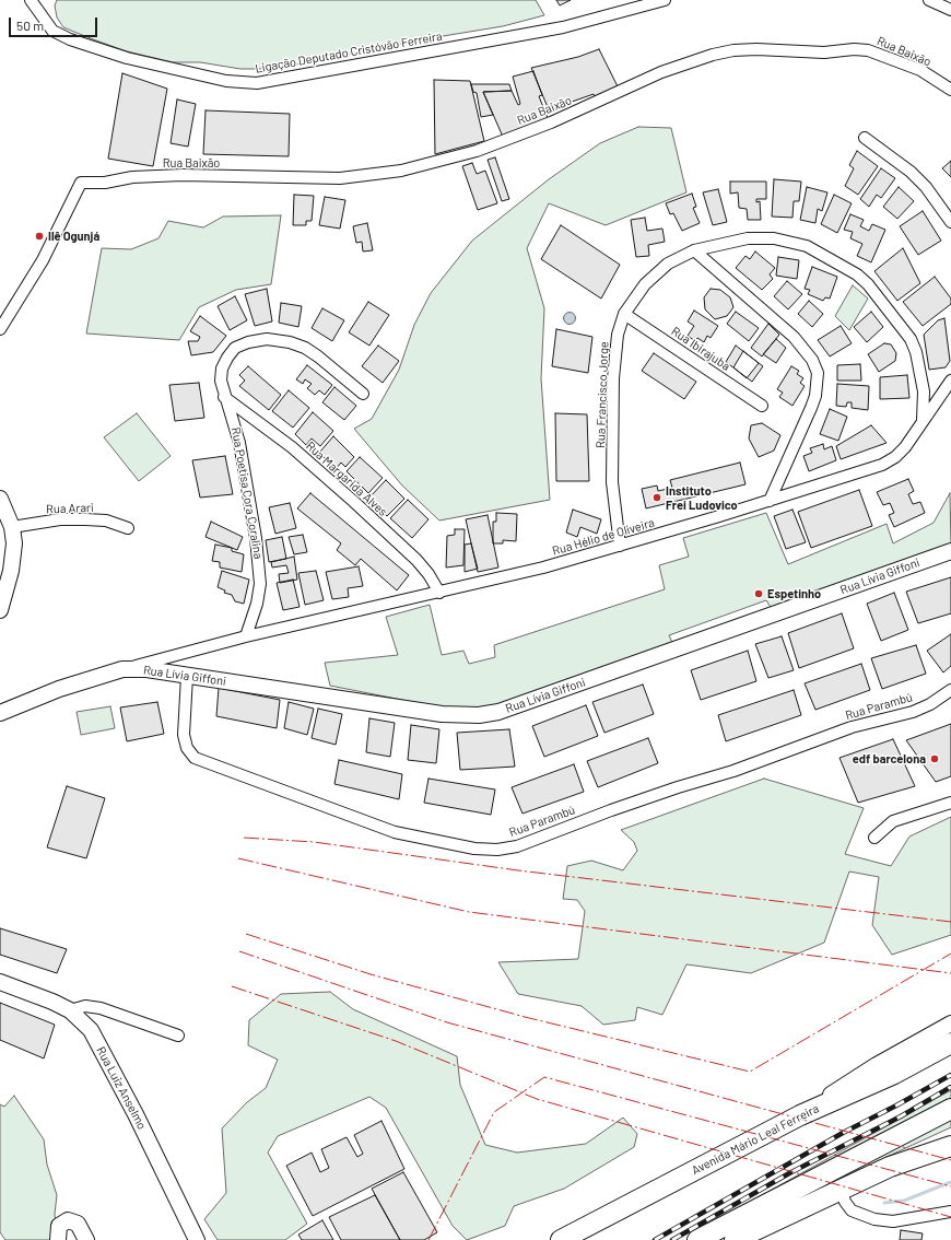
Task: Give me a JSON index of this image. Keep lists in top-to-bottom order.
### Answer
{
  "streets": {
    "highway": ["Avenida Mário Leal Ferreira"],
    "street": [
      "Rua Baixão",
      "Ligação Deputado Cristóvão Ferreira",
      "Rua Ibirajuba",
      "Rua Francisco Jorge",
      "Rua Margarida Alves",
      "Rua Poetisa Cora Coralina",
      "Rua Arari",
      "Rua Hélio de Oliveira",
      "Rua Lívia Giffoni",
      "Rua Parambú",
      "Rua Luiz Anselmo"
    ]
  },
  "crossings": [
    ["Rua Ibirajuba", "Rua Francisco Jorge"],
    ["Rua Francisco Jorge", "Rua Hélio de Oliveira"],
    ["Rua Margarida Alves", "Rua Poetisa Cora Coralina"],
    ["Rua Margarida Alves", "Rua Hélio de Oliveira"],
    ["Rua Poetisa Cora Coralina", "Rua Hélio de Oliveira"],
    ["Rua Lívia Giffoni", "Rua Parambú"]
  ],
  "places": [
    "Ilê Ogunjá",
    "Instituto Frei Ludovico",
    "Espetinho",
    "edf barcelona"
  ],
  "scale_bar": "50 m"
}
